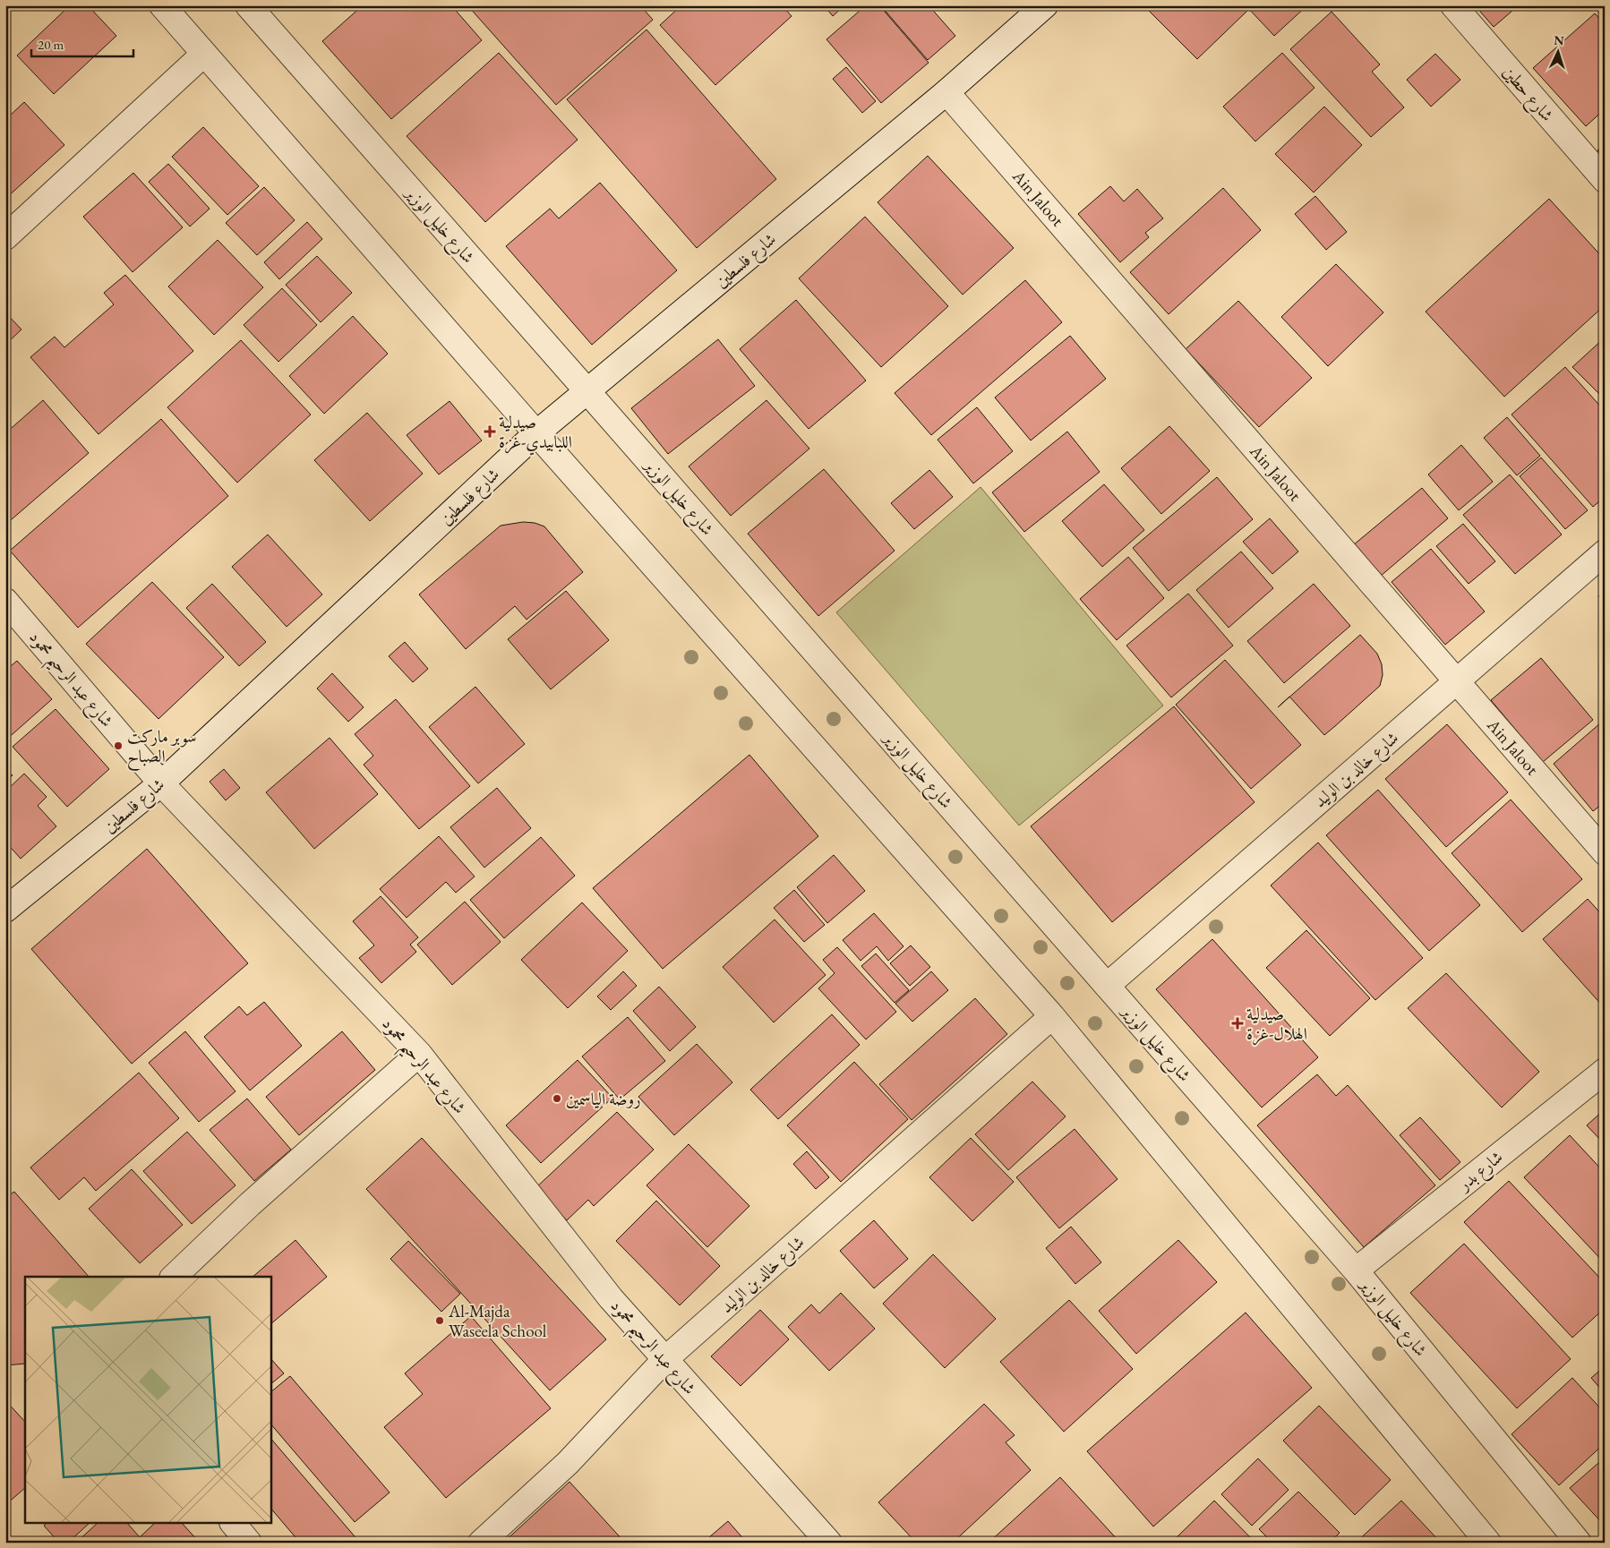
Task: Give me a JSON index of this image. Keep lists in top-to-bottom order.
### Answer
{
  "streets": {
    "street": [
      "شارع حطين",
      "Ain Jaloot",
      "شارع خليل الوزير",
      "شارع فلسطين",
      "شارع عبد الرحيم محمود",
      "شارع خالد بن الوليد",
      "شارع بدر"
    ]
  },
  "crossings": [
    ["Ain Jaloot", "شارع فلسطين"],
    ["Ain Jaloot", "شارع خالد بن الوليد"],
    ["شارع خليل الوزير", "شارع فلسطين"],
    ["شارع خليل الوزير", "شارع خالد بن الوليد"],
    ["شارع خليل الوزير", "شارع بدر"],
    ["شارع فلسطين", "شارع عبد الرحيم محمود"],
    ["شارع عبد الرحيم محمود", "شارع خالد بن الوليد"]
  ],
  "places": {
    "health": ["صيدلية اللبابيدي-غزة", "صيدلية الهلال-غزة"],
    "other": ["سوبر ماركت الصباح", "روضة الياسمين", "Al-Majda Waseela School"]
  },
  "scale_bar": "20 m",
  "north": "top"
}
